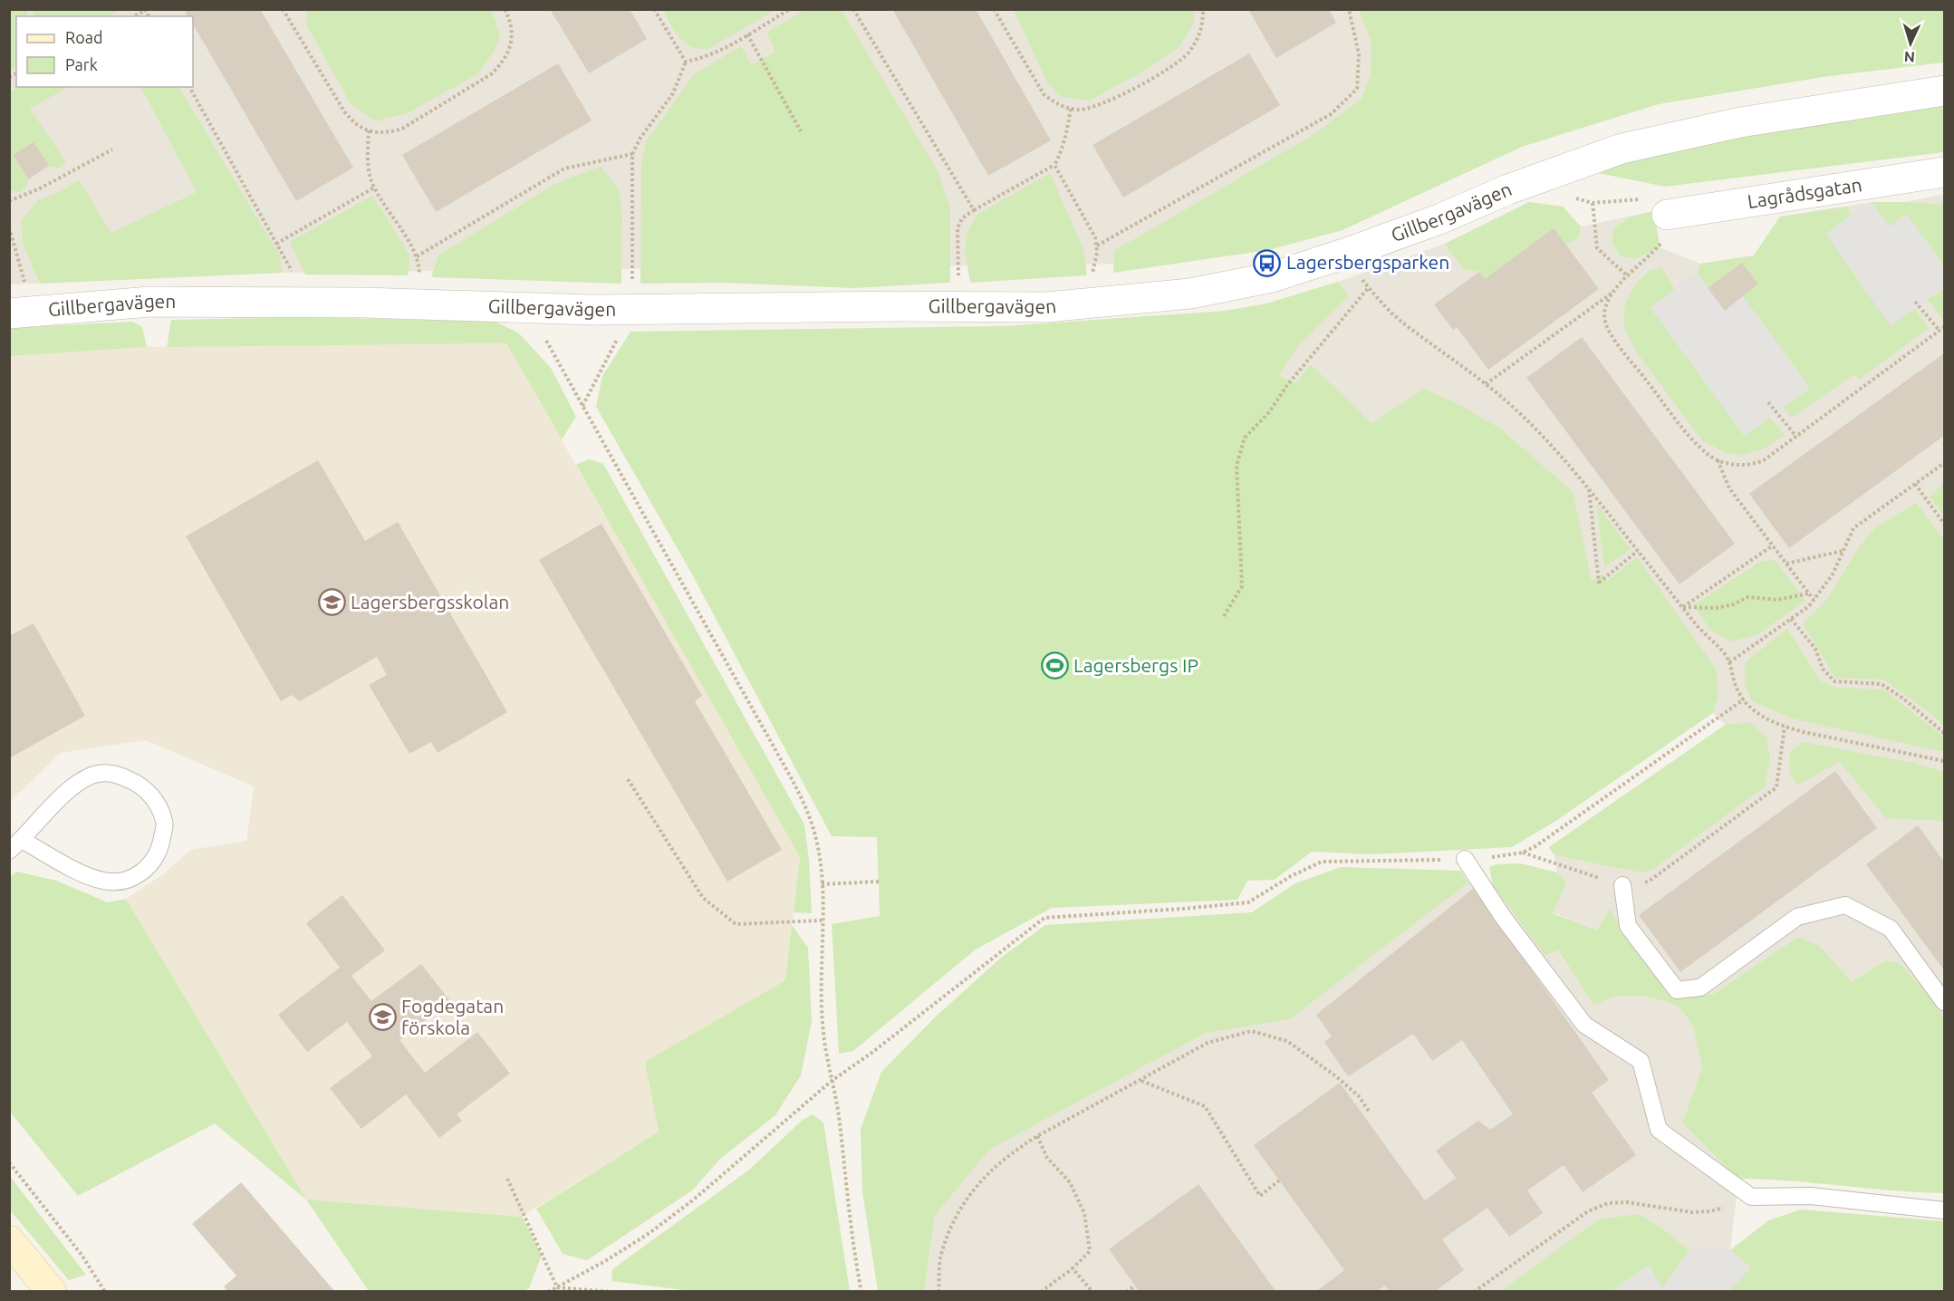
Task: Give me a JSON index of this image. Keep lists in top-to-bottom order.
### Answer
{
  "streets": {
    "street": ["Lagrådsgatan", "Gillbergavägen"]
  },
  "places": {
    "bus stop": ["Lagersbergsparken"],
    "school or university": ["Lagersbergsskolan", "Fogdegatan förskola"],
    "sports": ["Lagersbergs IP"]
  },
  "legend": ["Road", "Park"],
  "north": "bottom"
}
